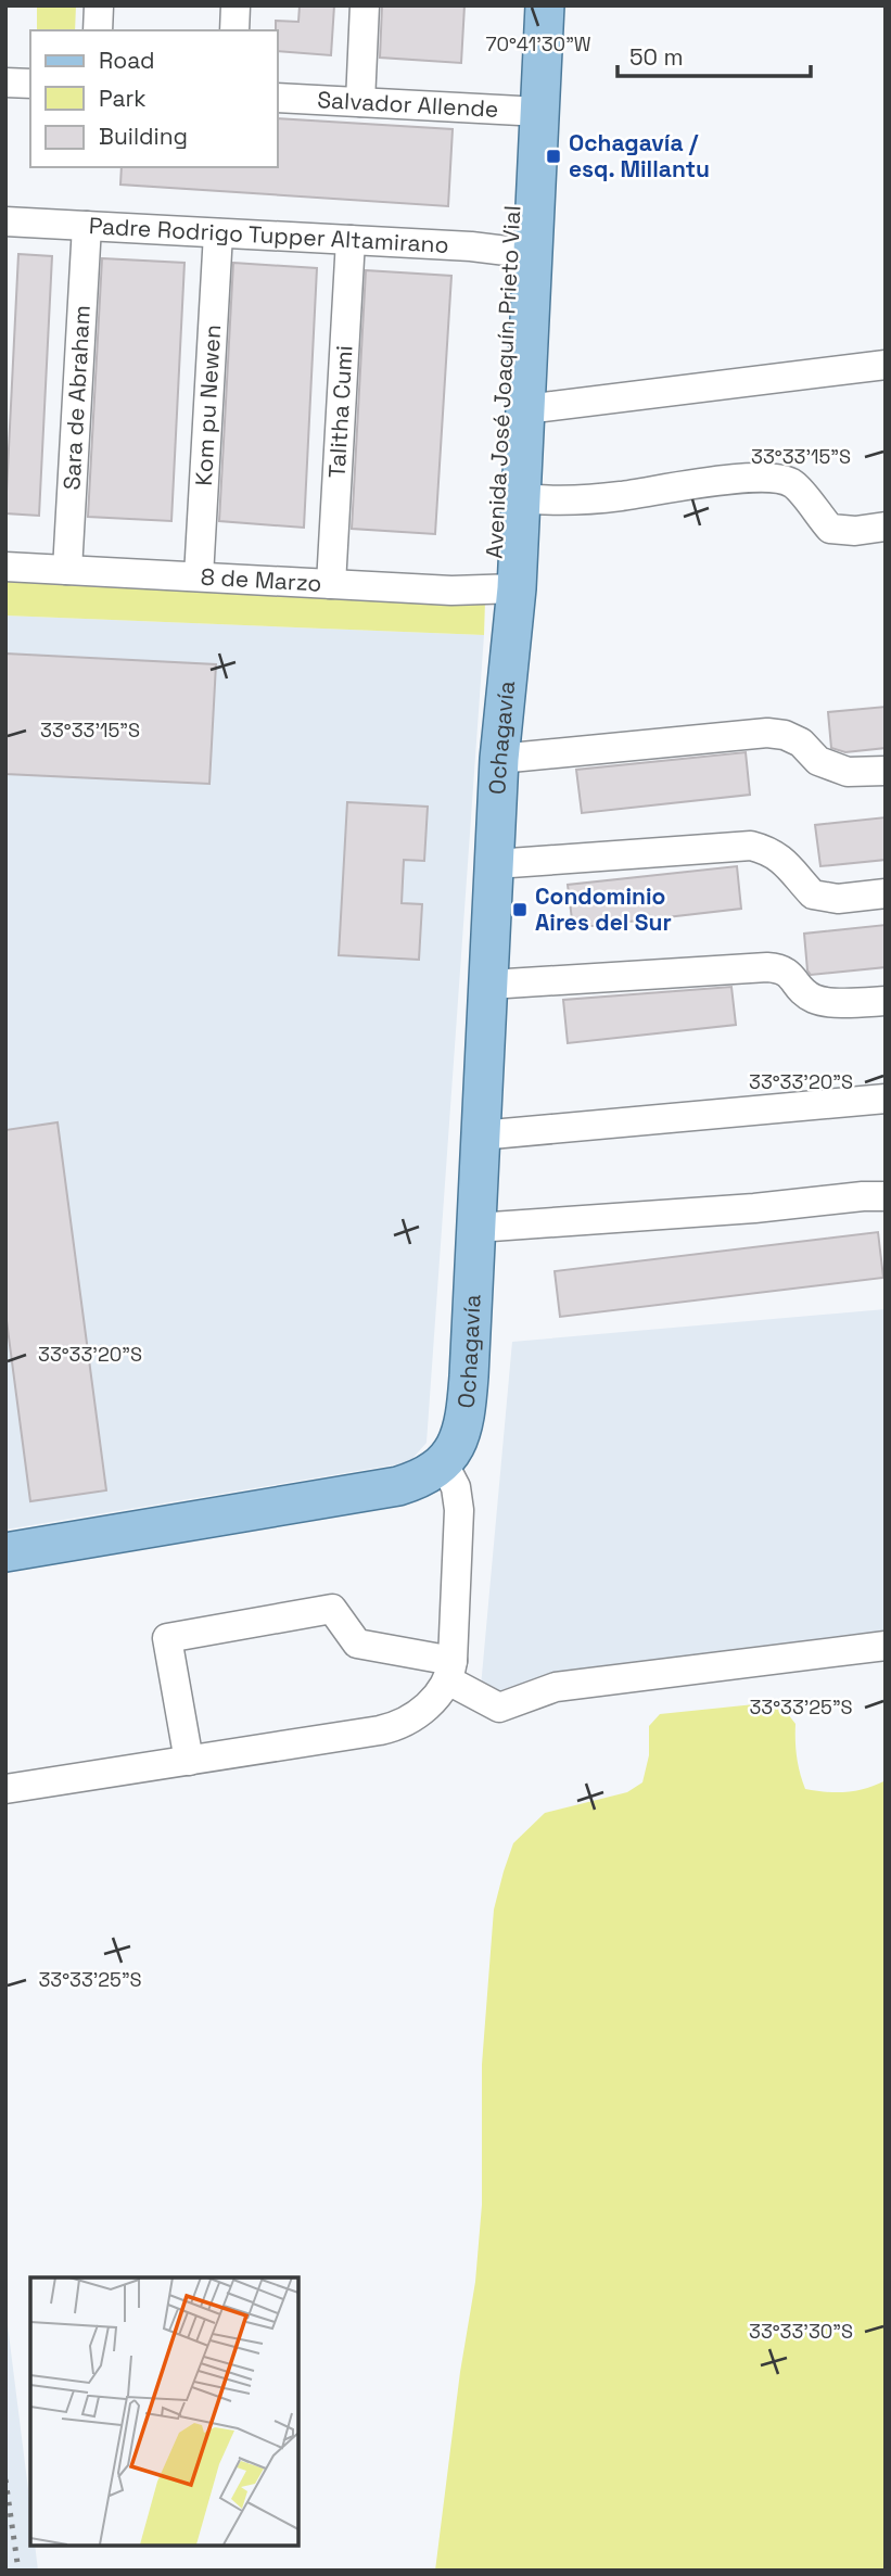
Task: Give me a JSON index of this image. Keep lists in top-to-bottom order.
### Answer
{
  "streets": {
    "main road": ["Avenida José Joaquín Prieto Vial", "Ochagavía"],
    "street": [
      "Salvador Allende",
      "Padre Rodrigo Tupper Altamirano",
      "Sara de Abraham",
      "Kom pu Newen",
      "Talitha Cumi",
      "8 de Marzo"
    ]
  },
  "crossings": [
    ["Padre Rodrigo Tupper Altamirano", "Avenida José Joaquín Prieto Vial"],
    ["Padre Rodrigo Tupper Altamirano", "Sara de Abraham"],
    ["Padre Rodrigo Tupper Altamirano", "Kom pu Newen"],
    ["Padre Rodrigo Tupper Altamirano", "Talitha Cumi"],
    ["Avenida José Joaquín Prieto Vial", "8 de Marzo"],
    ["Avenida José Joaquín Prieto Vial", "Ochagavía"],
    ["Sara de Abraham", "8 de Marzo"],
    ["Kom pu Newen", "8 de Marzo"],
    ["Talitha Cumi", "8 de Marzo"]
  ],
  "places": {
    "transit": ["Ochagavía / esq. Millantu", "Condominio Aires del Sur"]
  },
  "legend": ["Road", "Park", "Building"],
  "scale_bar": "50 m",
  "coordinates": [
    "70°41'30\"W",
    "33°33'15\"S",
    "33°33'20\"S",
    "33°33'25\"S",
    "33°33'30\"S"
  ]
}
